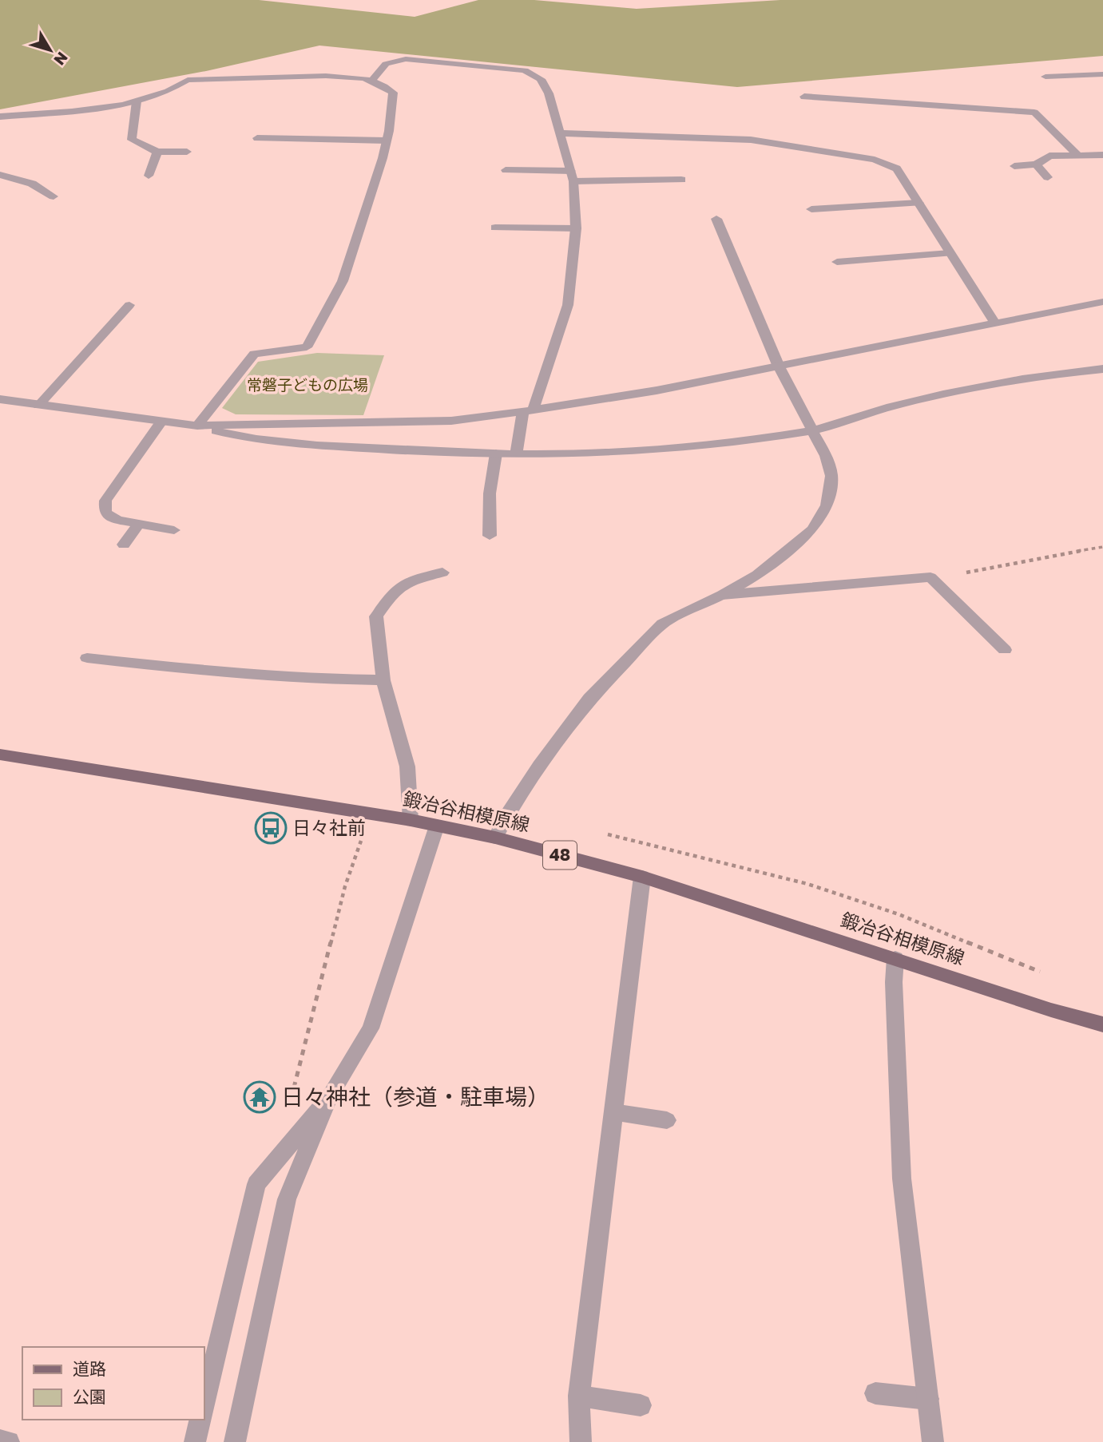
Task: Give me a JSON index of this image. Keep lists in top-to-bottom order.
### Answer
{
  "streets": {
    "main road": ["鍛冶谷相模原線", "48"]
  },
  "parks": ["常磐子どもの広場"],
  "places": {
    "bus stop": ["日々社前"],
    "temple": ["日々神社（参道・駐車場）"]
  },
  "legend": ["道路", "公園"],
  "north": "bottom right"
}
